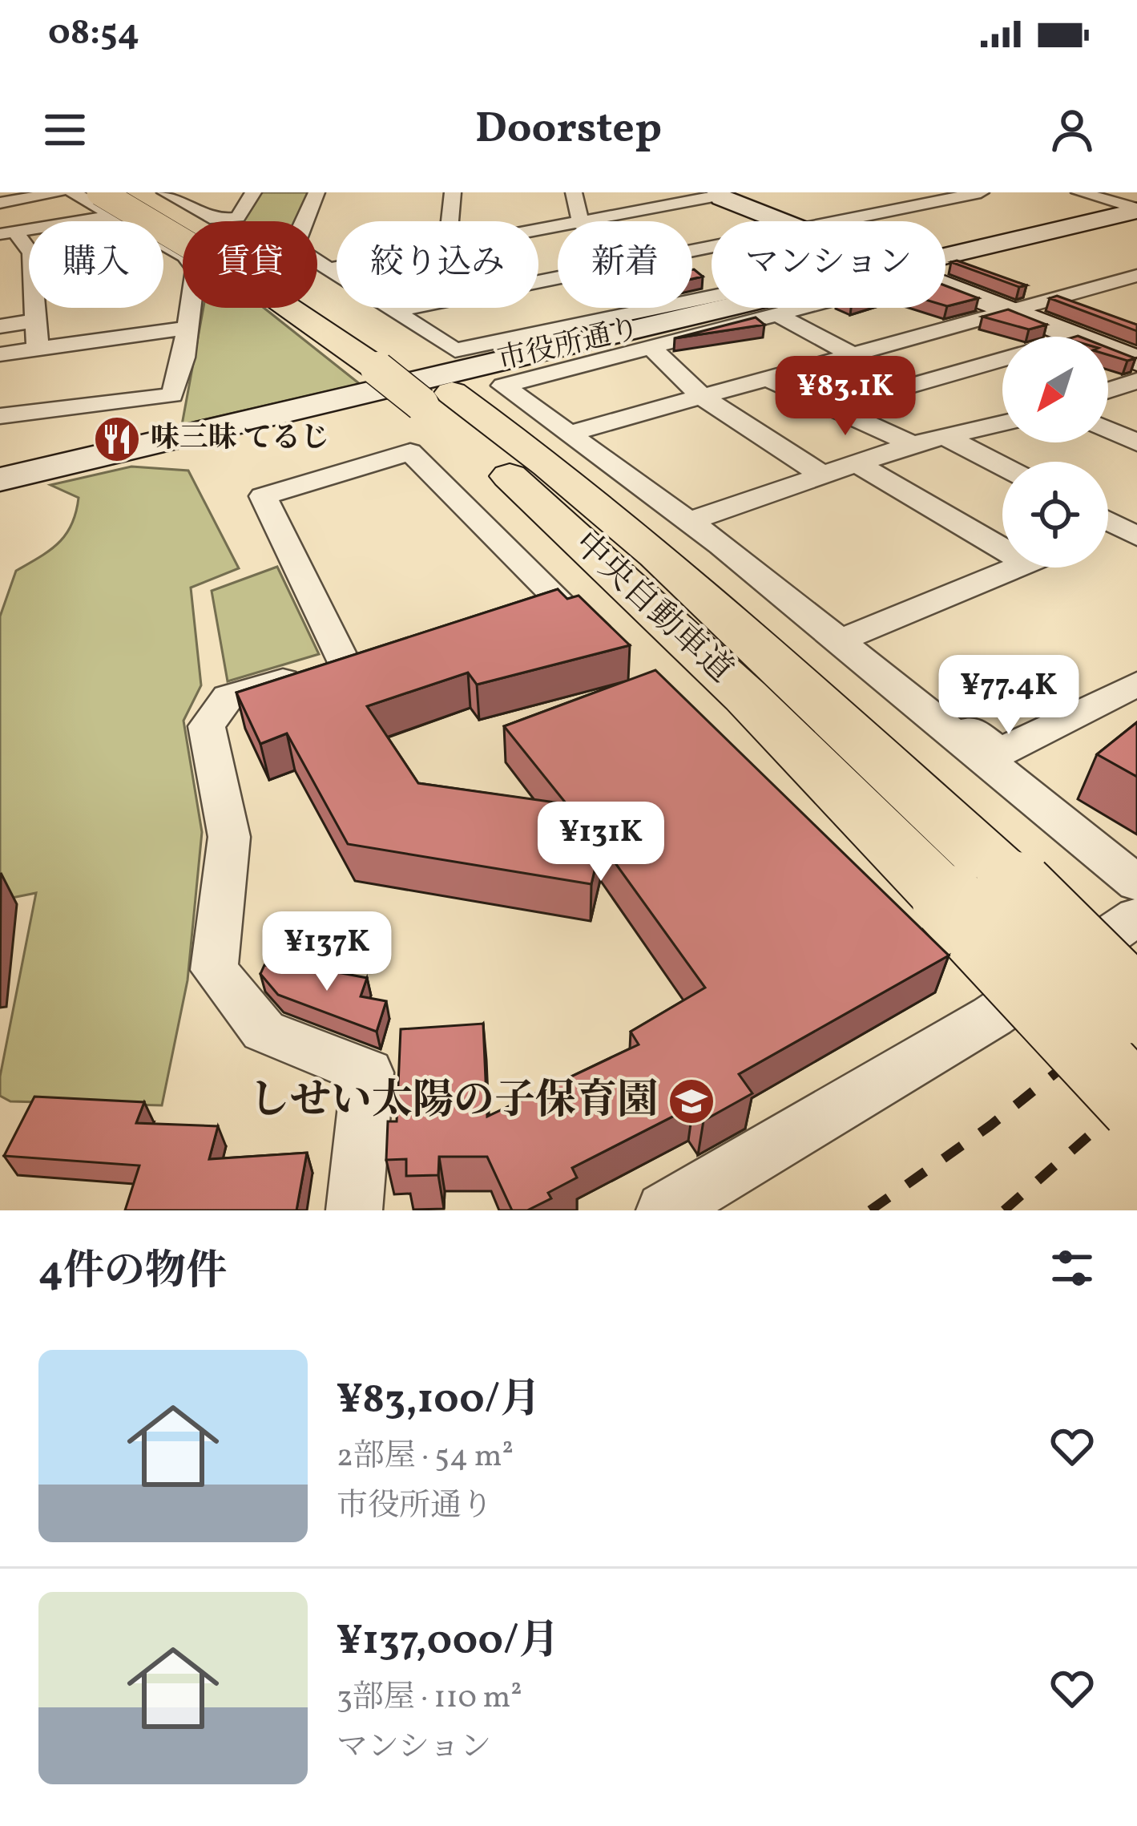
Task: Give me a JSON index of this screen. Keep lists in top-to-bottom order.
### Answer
{
  "streets": {
    "highway": ["中央自動車道"],
    "street": ["市役所通り"]
  },
  "places": {
    "restaurant": ["味三昧 てるじ"],
    "school or university": ["しせい太陽の子保育園"]
  },
  "north": "bottom left",
  "page": {
    "status": "08:54",
    "header": "Doorstep",
    "chip": [
      "購入",
      "賃貸",
      "絞り込み",
      "新着",
      "マンション"
    ],
    "price": [
      "¥83.1K",
      "¥77.4K",
      "¥131K",
      "¥137K"
    ],
    "heading": "4件の物件",
    "list": [
      {
        "name": "¥83,100/月",
        "note": "2部屋 · 54 m² · 市役所通り"
      },
      {
        "name": "¥137,000/月",
        "note": "3部屋 · 110 m² · マンション"
      }
    ]
  }
}
